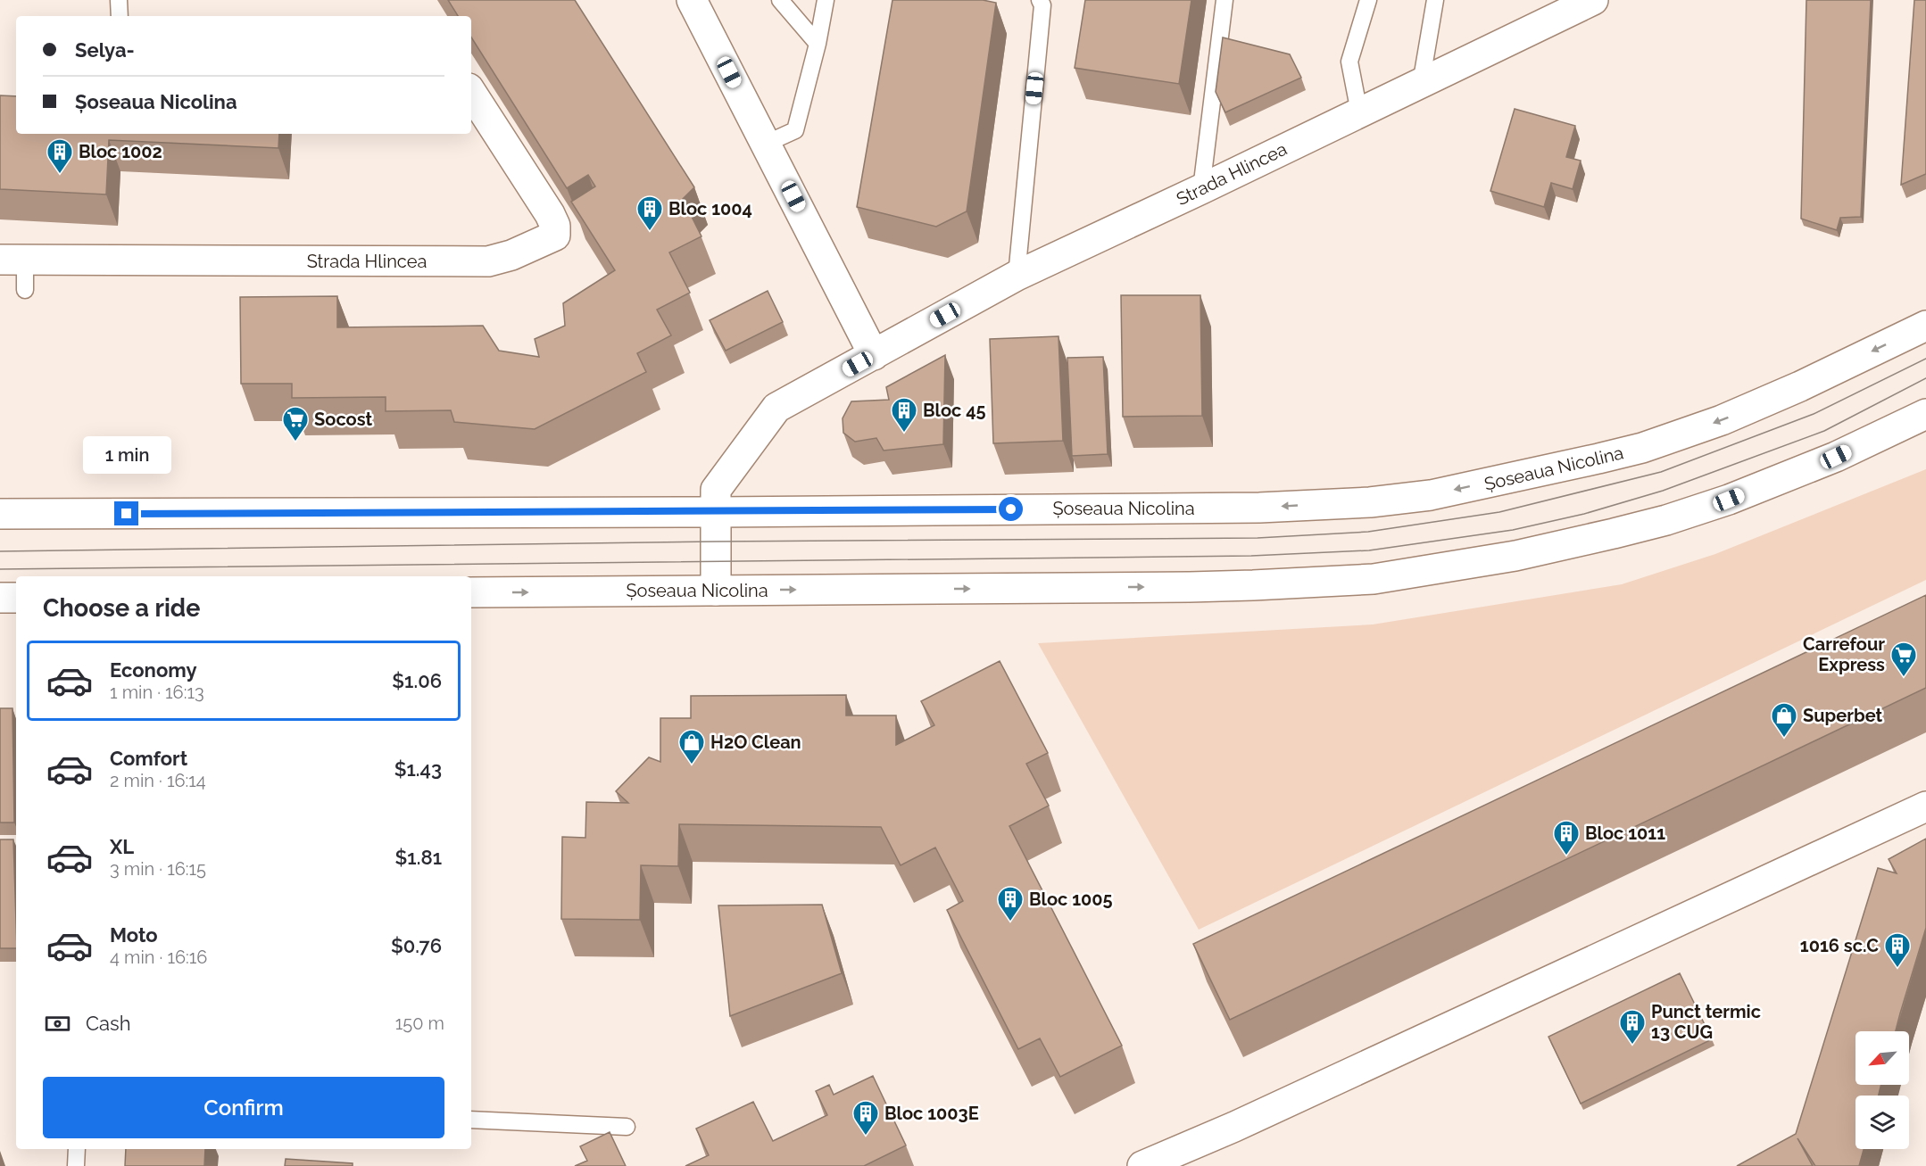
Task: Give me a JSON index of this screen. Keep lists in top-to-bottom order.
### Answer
{
  "streets": {
    "main road": ["Strada Hlincea", "Șoseaua Nicolina"]
  },
  "crossings": [
    ["Strada Hlincea", "Șoseaua Nicolina"]
  ],
  "places": {
    "building": [
      "Bloc 1002",
      "Bloc 1004",
      "Bloc 45",
      "Bloc 1011",
      "Bloc 1005",
      "1016 sc.C",
      "Punct termic 13 CUG",
      "Bloc 1003E"
    ],
    "supermarket": ["Socost", "Carrefour Express"],
    "shop": ["Superbet", "H2O Clean"]
  },
  "north": "bottom left",
  "page": {
    "banner": ["Selya-", "Șoseaua Nicolina"],
    "bubble": "1 min",
    "heading": "Choose a ride",
    "list": [
      {
        "name": "Economy",
        "note": "1 min · 16:13",
        "value": "$1.06"
      },
      {
        "name": "Comfort",
        "note": "2 min · 16:14",
        "value": "$1.43"
      },
      {
        "name": "XL",
        "note": "3 min · 16:15",
        "value": "$1.81"
      },
      {
        "name": "Moto",
        "note": "4 min · 16:16",
        "value": "$0.76"
      }
    ],
    "pay": ["Cash", "150 m"],
    "buttons": "Confirm"
  }
}
